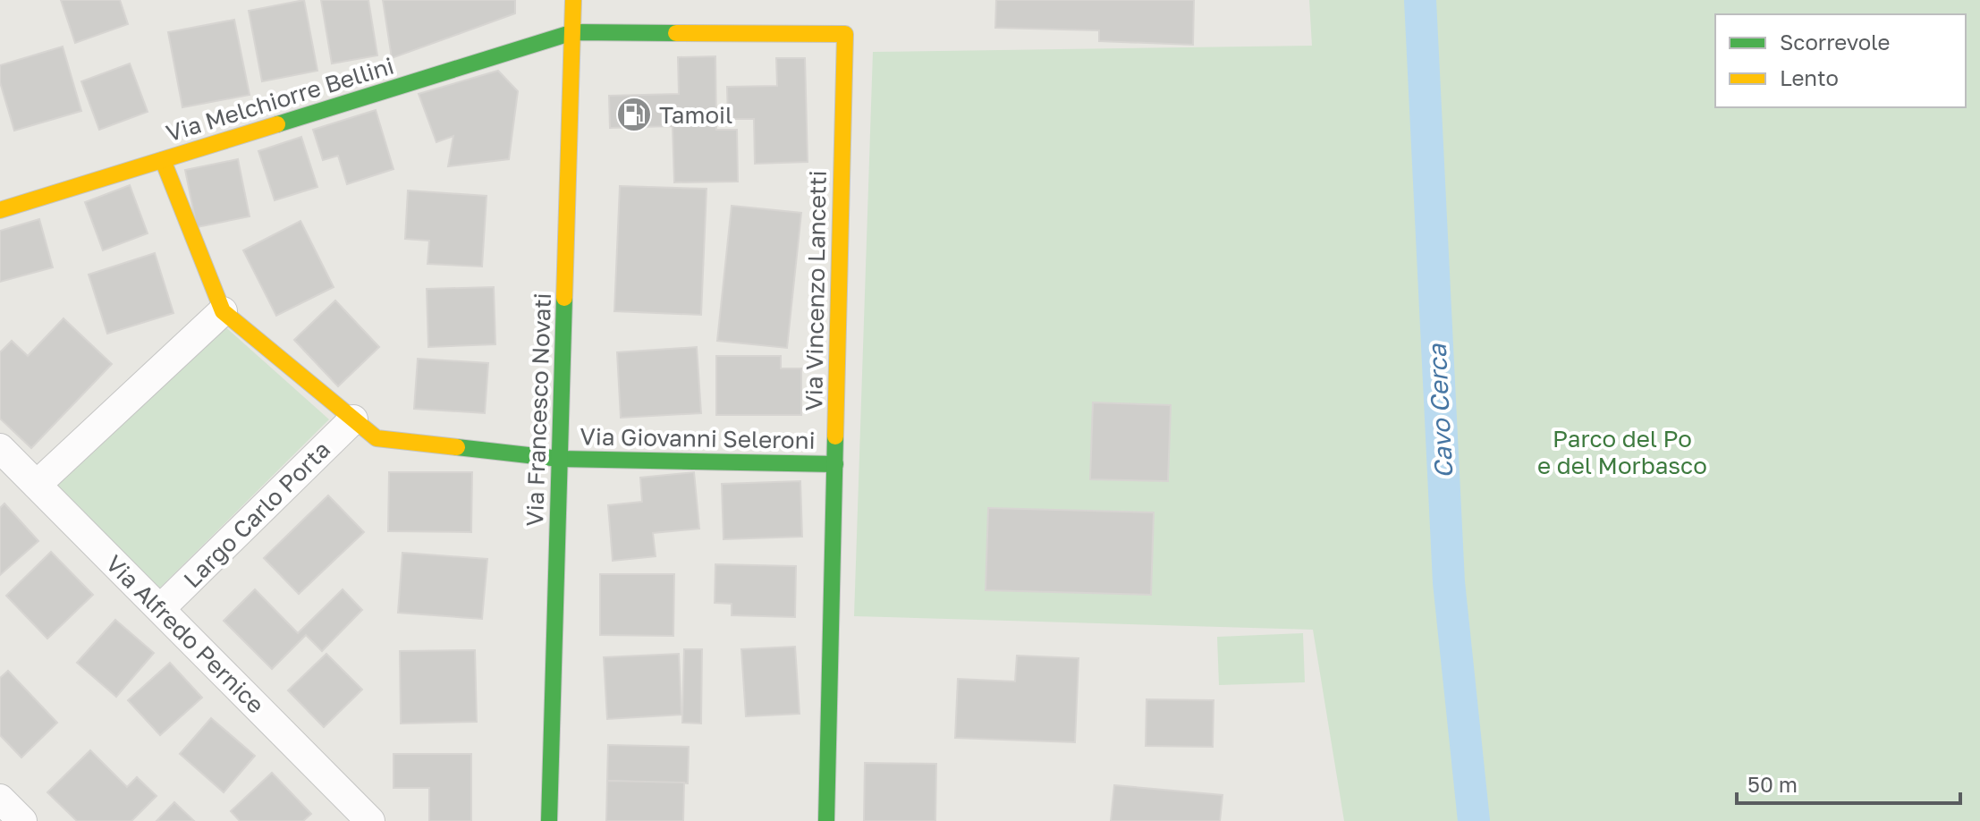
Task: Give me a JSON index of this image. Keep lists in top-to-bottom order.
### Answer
{
  "streets": {
    "street": [
      "Via Melchiorre Bellini",
      "Via Vincenzo Lancetti",
      "Via Francesco Novati",
      "Via Giovanni Seleroni",
      "Largo Carlo Porta",
      "Via Alfredo Pernice"
    ]
  },
  "crossings": [
    ["Via Melchiorre Bellini", "Via Vincenzo Lancetti"],
    ["Via Melchiorre Bellini", "Via Francesco Novati"],
    ["Via Vincenzo Lancetti", "Via Francesco Novati"],
    ["Via Vincenzo Lancetti", "Via Giovanni Seleroni"],
    ["Via Francesco Novati", "Via Giovanni Seleroni"],
    ["Via Giovanni Seleroni", "Largo Carlo Porta"],
    ["Largo Carlo Porta", "Via Alfredo Pernice"]
  ],
  "water": ["Cavo Cerca"],
  "parks": ["Parco del Po e del Morbasco"],
  "places": {
    "fuel station": ["Tamoil"]
  },
  "legend": ["Scorrevole", "Lento"],
  "scale_bar": "50 m"
}
